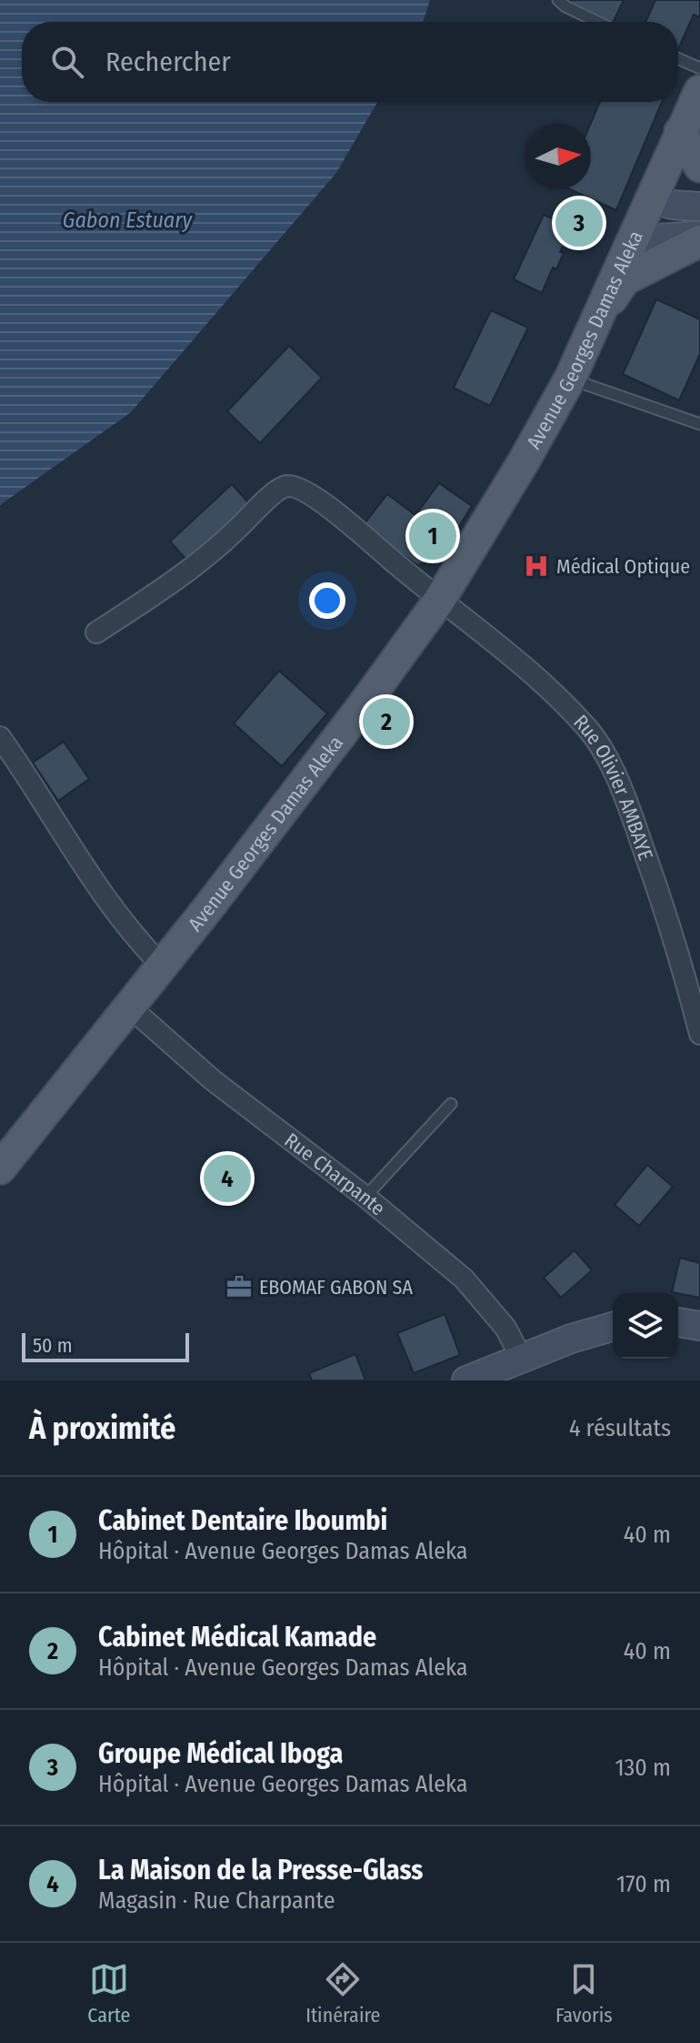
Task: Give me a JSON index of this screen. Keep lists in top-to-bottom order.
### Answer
{
  "streets": {
    "main road": ["Avenue Georges Damas Aleka"],
    "street": ["Rue Olivier AMBAYE", "Rue Charpante"]
  },
  "crossings": [
    ["Avenue Georges Damas Aleka", "Rue Olivier AMBAYE"],
    ["Avenue Georges Damas Aleka", "Rue Charpante"]
  ],
  "water": ["Gabon Estuary"],
  "places": {
    "hospital": ["Médical Optique"],
    "office": ["EBOMAF GABON SA"]
  },
  "scale_bar": "50 m",
  "north": "right",
  "page": {
    "search": "Rechercher",
    "pins": [
      "3",
      "1",
      "2",
      "4"
    ],
    "scale": "50 m",
    "heading": ["À proximité", "4 résultats"],
    "list": [
      {
        "mark": "1",
        "name": "Cabinet Dentaire Iboumbi",
        "note": "Hôpital · Avenue Georges Damas Aleka",
        "value": "40 m"
      },
      {
        "mark": "2",
        "name": "Cabinet Médical Kamade",
        "note": "Hôpital · Avenue Georges Damas Aleka",
        "value": "40 m"
      },
      {
        "mark": "3",
        "name": "Groupe Médical Iboga",
        "note": "Hôpital · Avenue Georges Damas Aleka",
        "value": "130 m"
      },
      {
        "mark": "4",
        "name": "La Maison de la Presse-Glass",
        "note": "Magasin · Rue Charpante",
        "value": "170 m"
      }
    ],
    "nav": ["Carte", "Itinéraire", "Favoris"]
  }
}
